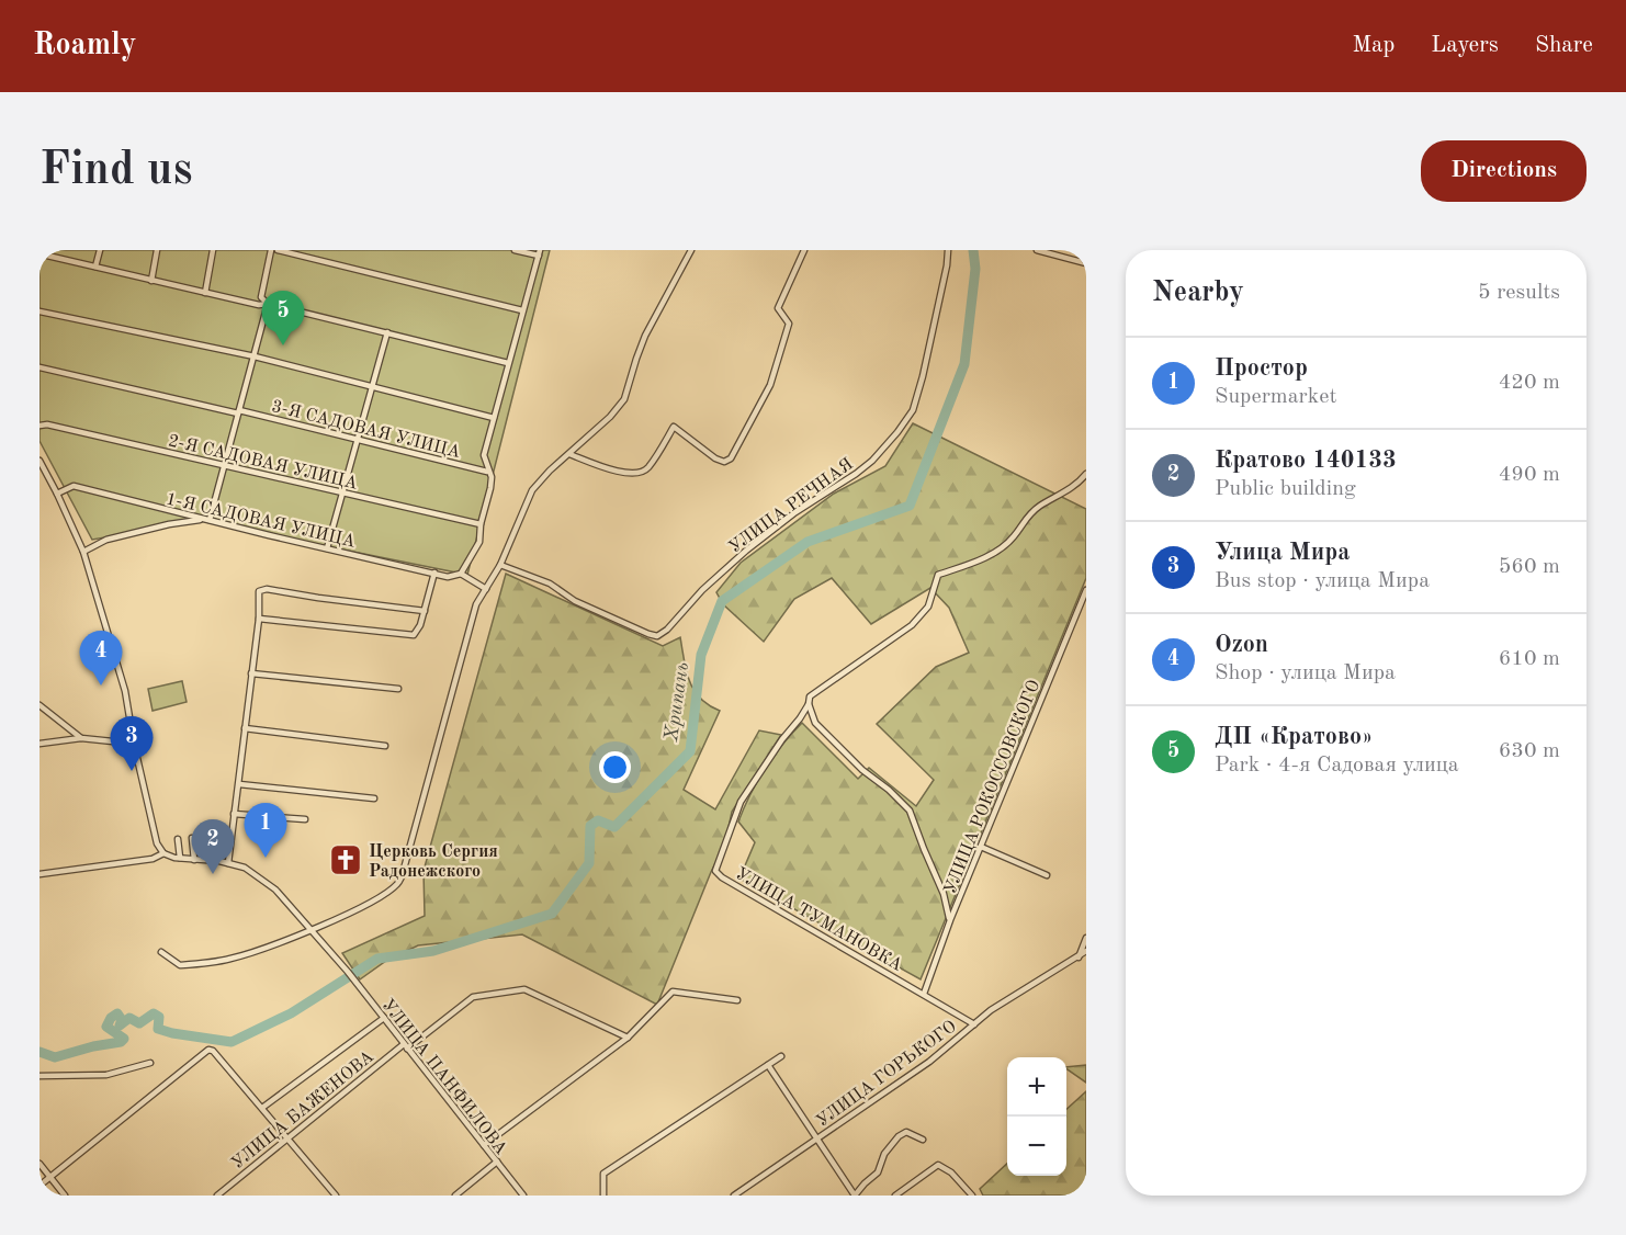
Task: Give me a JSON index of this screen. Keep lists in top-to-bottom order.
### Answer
{
  "streets": {
    "street": [
      "3-Я САДОВАЯ УЛИЦА",
      "2-Я САДОВАЯ УЛИЦА",
      "УЛИЦА РЕЧНАЯ",
      "1-Я САДОВАЯ УЛИЦА",
      "УЛИЦА РОКОССОВСКОГО",
      "УЛИЦА ТУМАНОВКА",
      "УЛИЦА ГОРЬКОГО",
      "УЛИЦА ПАНФИЛОВА",
      "УЛИЦА БАЖЕНОВА"
    ]
  },
  "crossings": [
    ["УЛИЦА РОКОССОВСКОГО", "УЛИЦА ТУМАНОВКА"],
    ["УЛИЦА ТУМАНОВКА", "УЛИЦА ГОРЬКОГО"],
    ["УЛИЦА ПАНФИЛОВА", "УЛИЦА БАЖЕНОВА"]
  ],
  "water": ["Хрипань"],
  "places": {
    "church": ["Церковь Сергия Радонежского"]
  },
  "page": {
    "header": "Roamly",
    "nav": ["Map", "Layers", "Share"],
    "buttons": "Directions",
    "title": "Find us",
    "heading": ["Nearby", "5 results"],
    "pins": [
      "5",
      "4",
      "3",
      "1",
      "2"
    ],
    "list": [
      {
        "mark": "1",
        "name": "Простор",
        "note": "Supermarket",
        "value": "420 m"
      },
      {
        "mark": "2",
        "name": "Кратово 140133",
        "note": "Public building",
        "value": "490 m"
      },
      {
        "mark": "3",
        "name": "Улица Мира",
        "note": "Bus stop · улица Мира",
        "value": "560 m"
      },
      {
        "mark": "4",
        "name": "Ozon",
        "note": "Shop · улица Мира",
        "value": "610 m"
      },
      {
        "mark": "5",
        "name": "ДП «Кратово»",
        "note": "Park · 4-я Садовая улица",
        "value": "630 m"
      }
    ],
    "map_buttons": ["+", "−"]
  }
}
